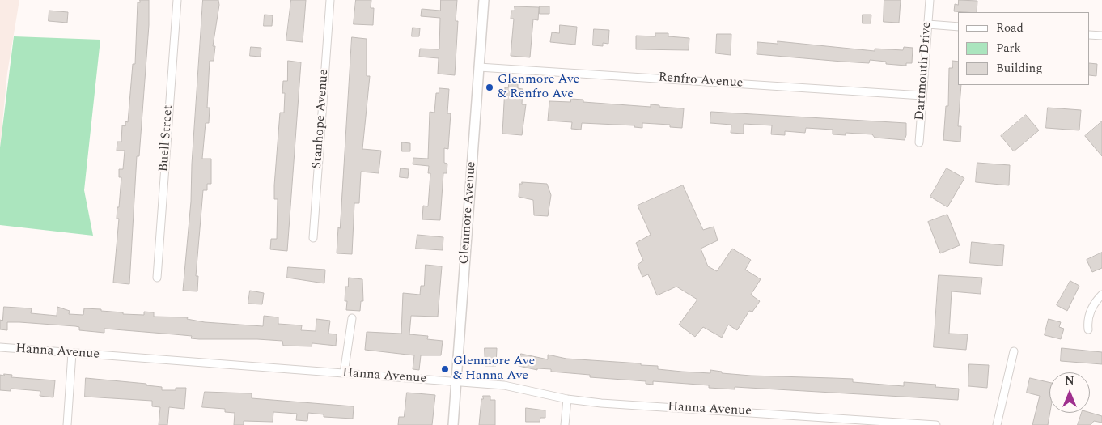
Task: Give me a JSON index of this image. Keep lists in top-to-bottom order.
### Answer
{
  "streets": {
    "street": [
      "Dartmouth Drive",
      "Renfro Avenue",
      "Stanhope Avenue",
      "Buell Street",
      "Glenmore Avenue",
      "Hanna Avenue"
    ]
  },
  "crossings": [
    ["Dartmouth Drive", "Renfro Avenue"],
    ["Renfro Avenue", "Glenmore Avenue"],
    ["Glenmore Avenue", "Hanna Avenue"]
  ],
  "places": ["Glenmore Ave & Renfro Ave", "Glenmore Ave & Hanna Ave"],
  "legend": ["Road", "Park", "Building"],
  "north": "top"
}
